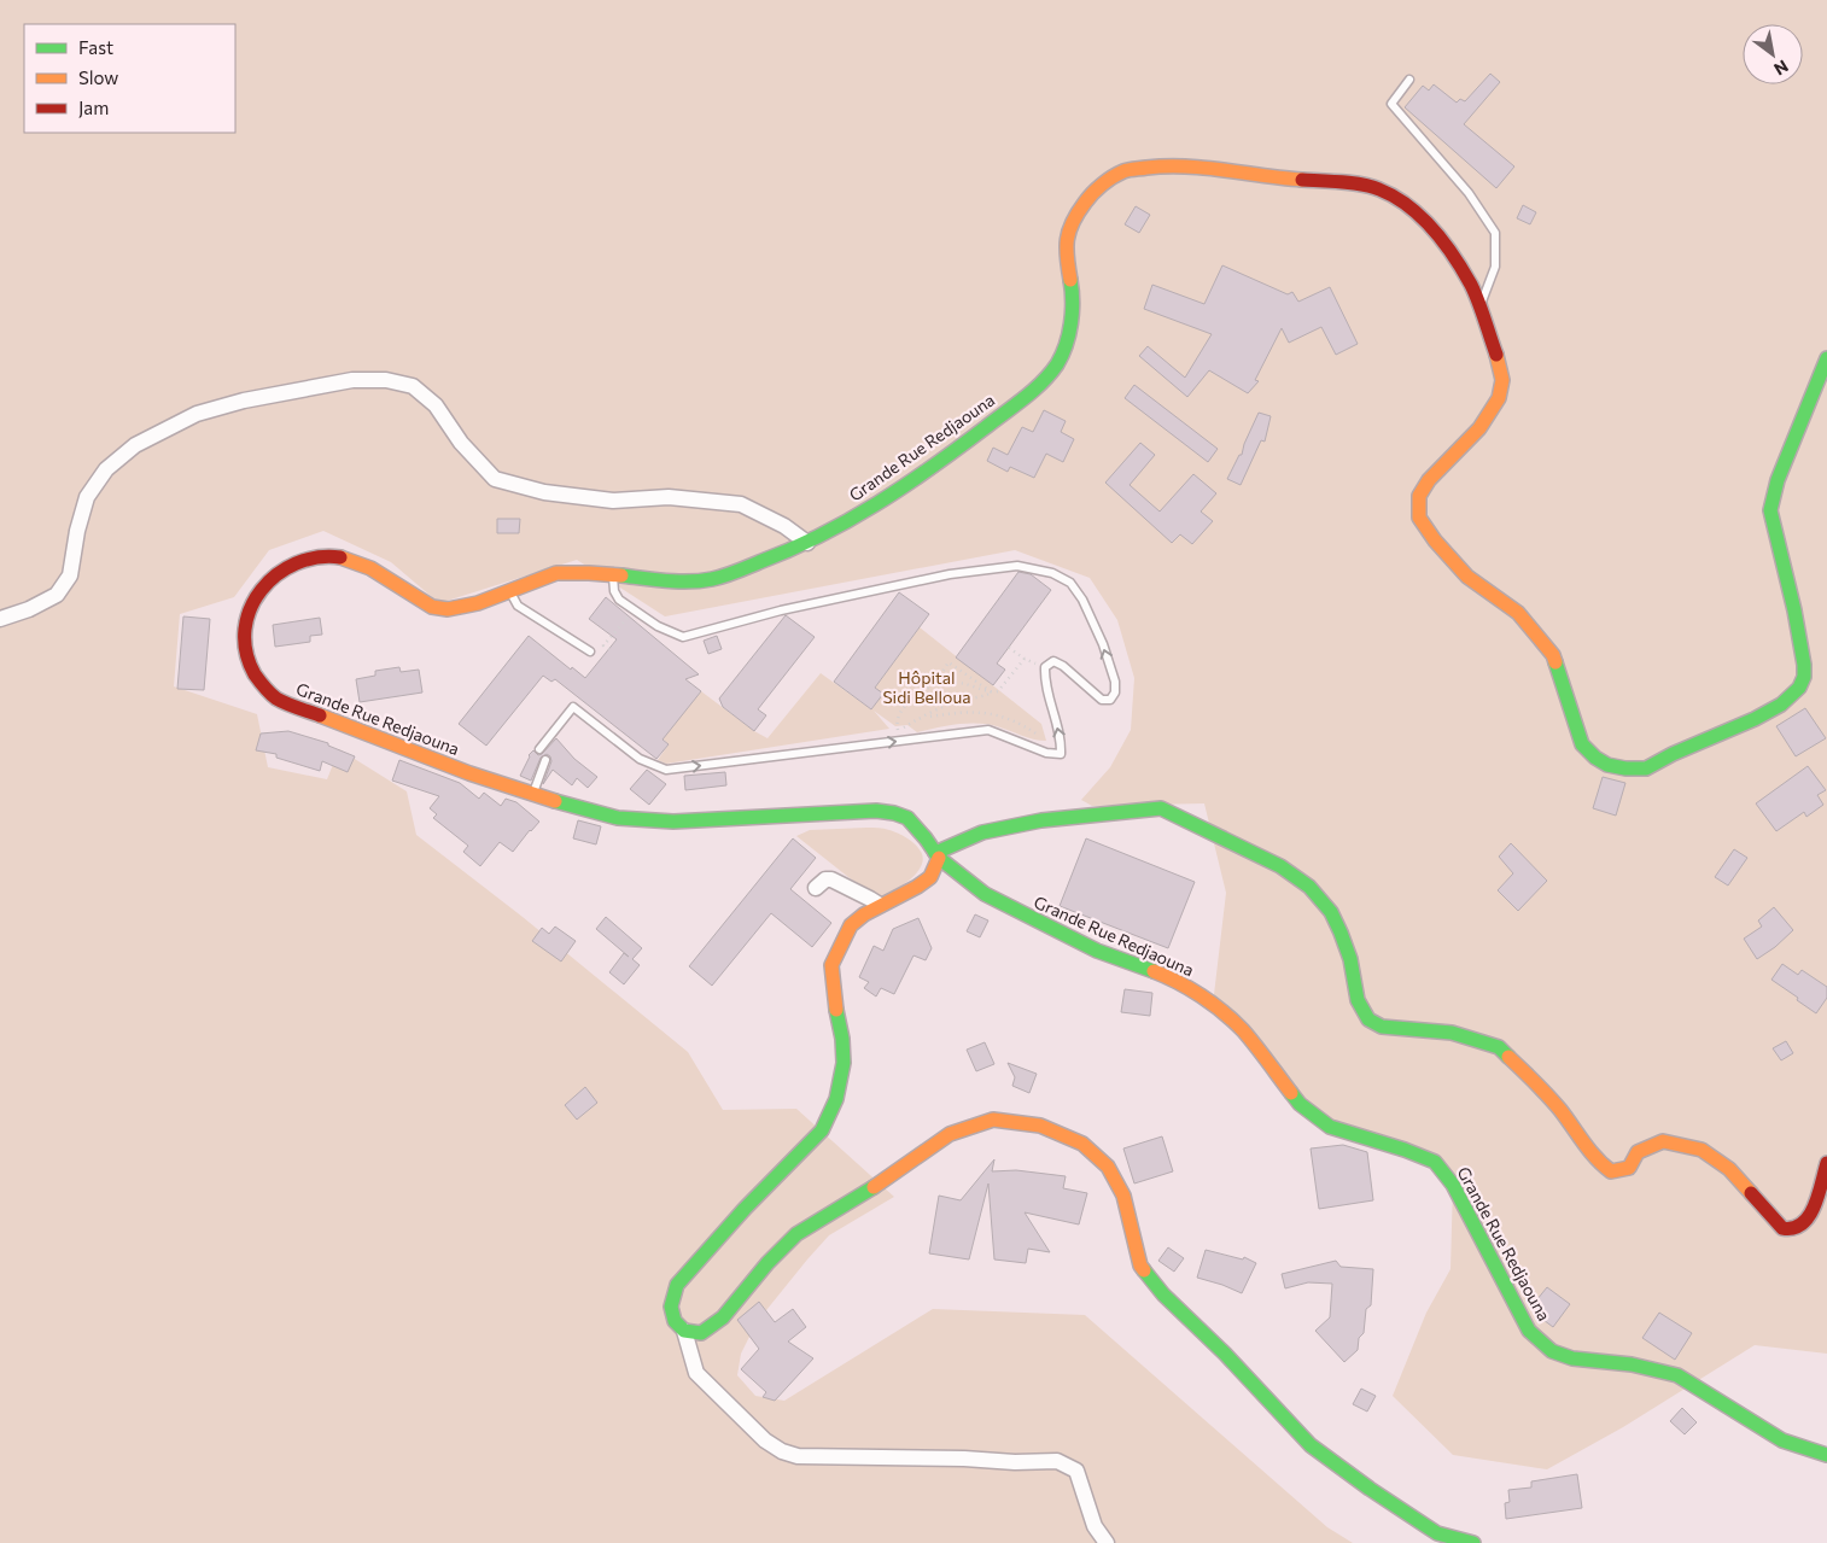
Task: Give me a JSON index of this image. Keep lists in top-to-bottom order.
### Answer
{
  "streets": {
    "street": ["Grande Rue Redjaouna"]
  },
  "parks": ["Hôpital Sidi Belloua"],
  "legend": ["Fast", "Slow", "Jam"],
  "north": "bottom right"
}
